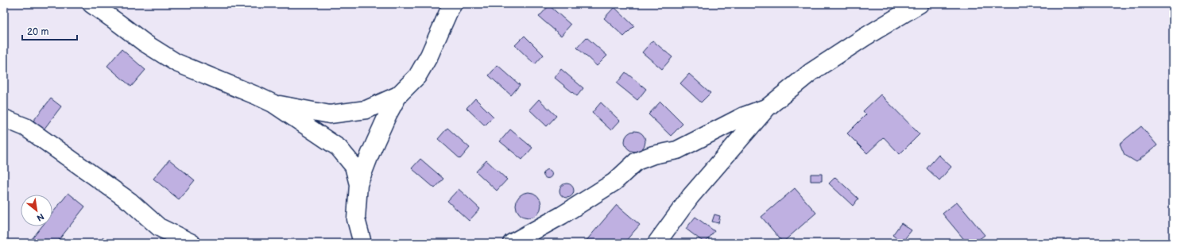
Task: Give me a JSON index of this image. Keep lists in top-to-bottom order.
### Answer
{
  "scale_bar": "20 m",
  "north": "bottom right"
}
